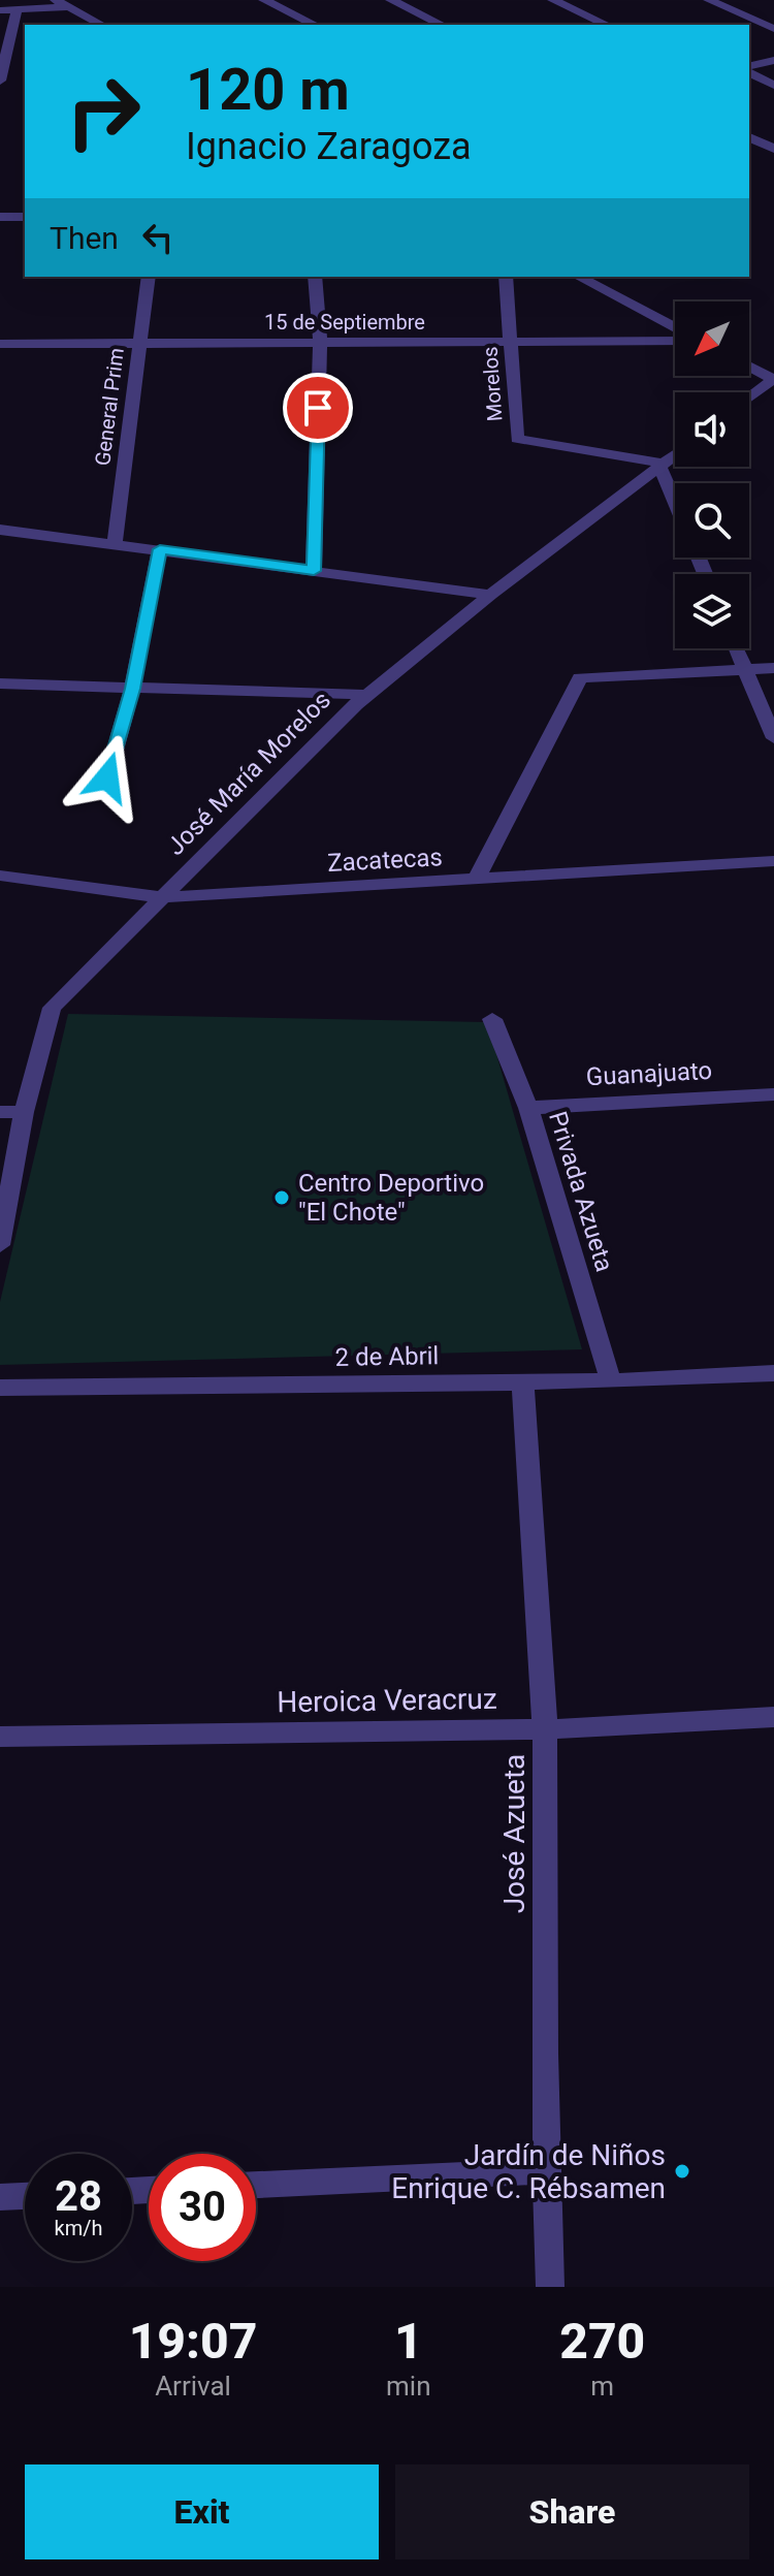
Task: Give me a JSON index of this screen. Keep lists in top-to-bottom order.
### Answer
{
  "streets": {
    "street": [
      "15 de Septiembre",
      "Morelos",
      "General Prim",
      "José María Morelos",
      "Zacatecas",
      "Guanajuato",
      "Privada Azueta",
      "2 de Abril",
      "Heroica Veracruz",
      "José Azueta"
    ]
  },
  "crossings": [
    ["15 de Septiembre", "Morelos"],
    ["15 de Septiembre", "General Prim"],
    ["Morelos", "José María Morelos"],
    ["José María Morelos", "Zacatecas"],
    ["Guanajuato", "Privada Azueta"],
    ["Privada Azueta", "2 de Abril"],
    ["2 de Abril", "José Azueta"],
    ["Heroica Veracruz", "José Azueta"]
  ],
  "places": ["Centro Deportivo \"El Chote\"", "Jardín de Niños Enrique C. Rébsamen"],
  "north": "bottom left",
  "page": {
    "turn": ["120 m", "Ignacio Zaragoza"],
    "then": "Then",
    "speed": "28 km/h",
    "limit": "30",
    "eta": [
      "19:07",
      "Arrival",
      "1",
      "min",
      "270",
      "m"
    ],
    "buttons": ["Exit", "Share"]
  }
}
